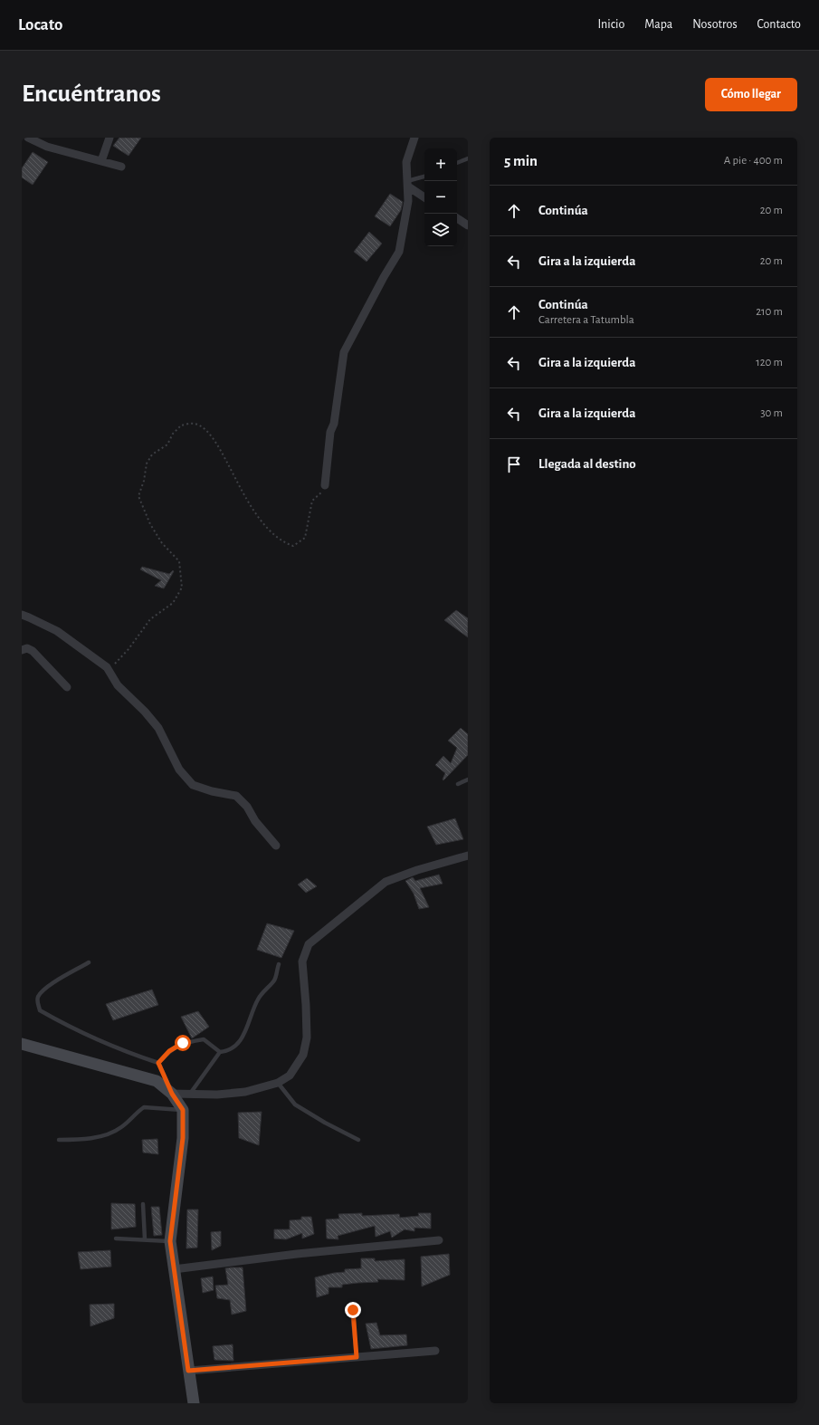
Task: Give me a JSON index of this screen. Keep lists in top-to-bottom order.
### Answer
{
  "page": {
    "header": "Locato",
    "nav": [
      "Inicio",
      "Mapa",
      "Nosotros",
      "Contacto"
    ],
    "buttons": "Cómo llegar",
    "title": "Encuéntranos",
    "heading": ["5 min", "A pie · 400 m"],
    "map_buttons": ["+", "−"],
    "list": [
      ["Continúa", "20 m"],
      ["Gira a la izquierda", "20 m"],
      ["Continúa", "Carretera a Tatumbla", "210 m"],
      ["Gira a la izquierda", "120 m"],
      ["Gira a la izquierda", "30 m"],
      "Llegada al destino"
    ]
  }
}
